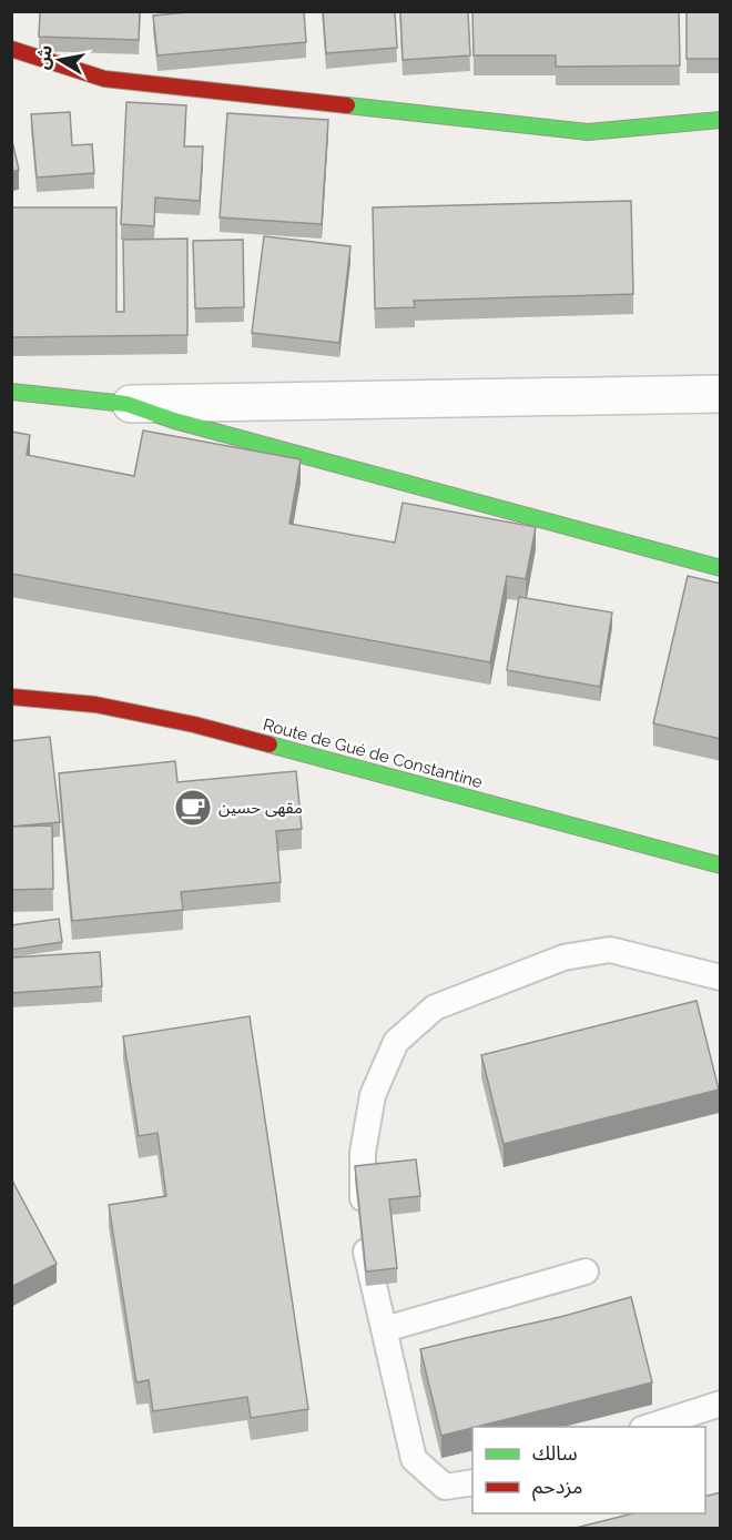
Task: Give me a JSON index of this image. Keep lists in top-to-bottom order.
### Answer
{
  "streets": {
    "street": ["Route de Gué de Constantine"]
  },
  "places": {
    "cafe": ["مقهى حسين"]
  },
  "legend": ["سالك", "مزدحم"],
  "north": "left"
}
